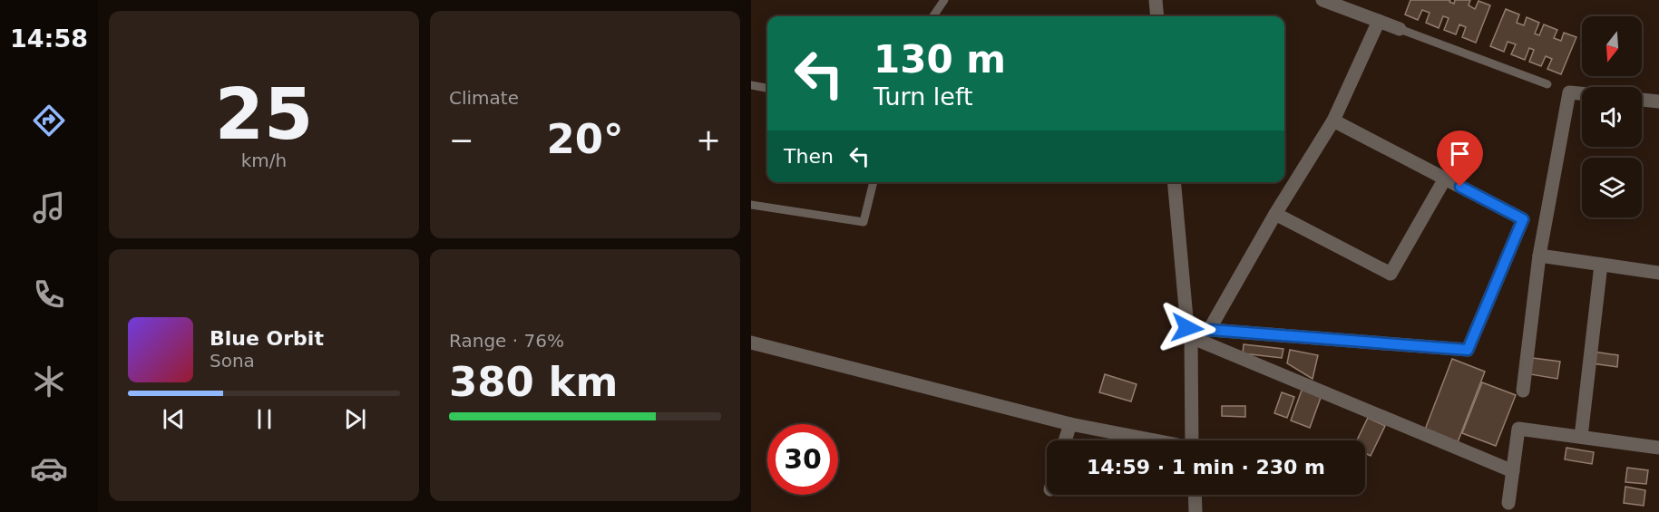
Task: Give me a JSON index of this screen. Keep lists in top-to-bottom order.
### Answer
{
  "north": "bottom",
  "page": {
    "tabs": "14:58",
    "tile": [
      ["25", "km/h"],
      "Climate",
      ["Range · 76%", "380 km"]
    ],
    "turn": ["130 m", "Turn left"],
    "heat": ["−", "20°", "+"],
    "then": "Then",
    "song": ["Blue Orbit", "Sona"],
    "limit": "30",
    "trip": "14:59 · 1 min · 230 m"
  }
}
